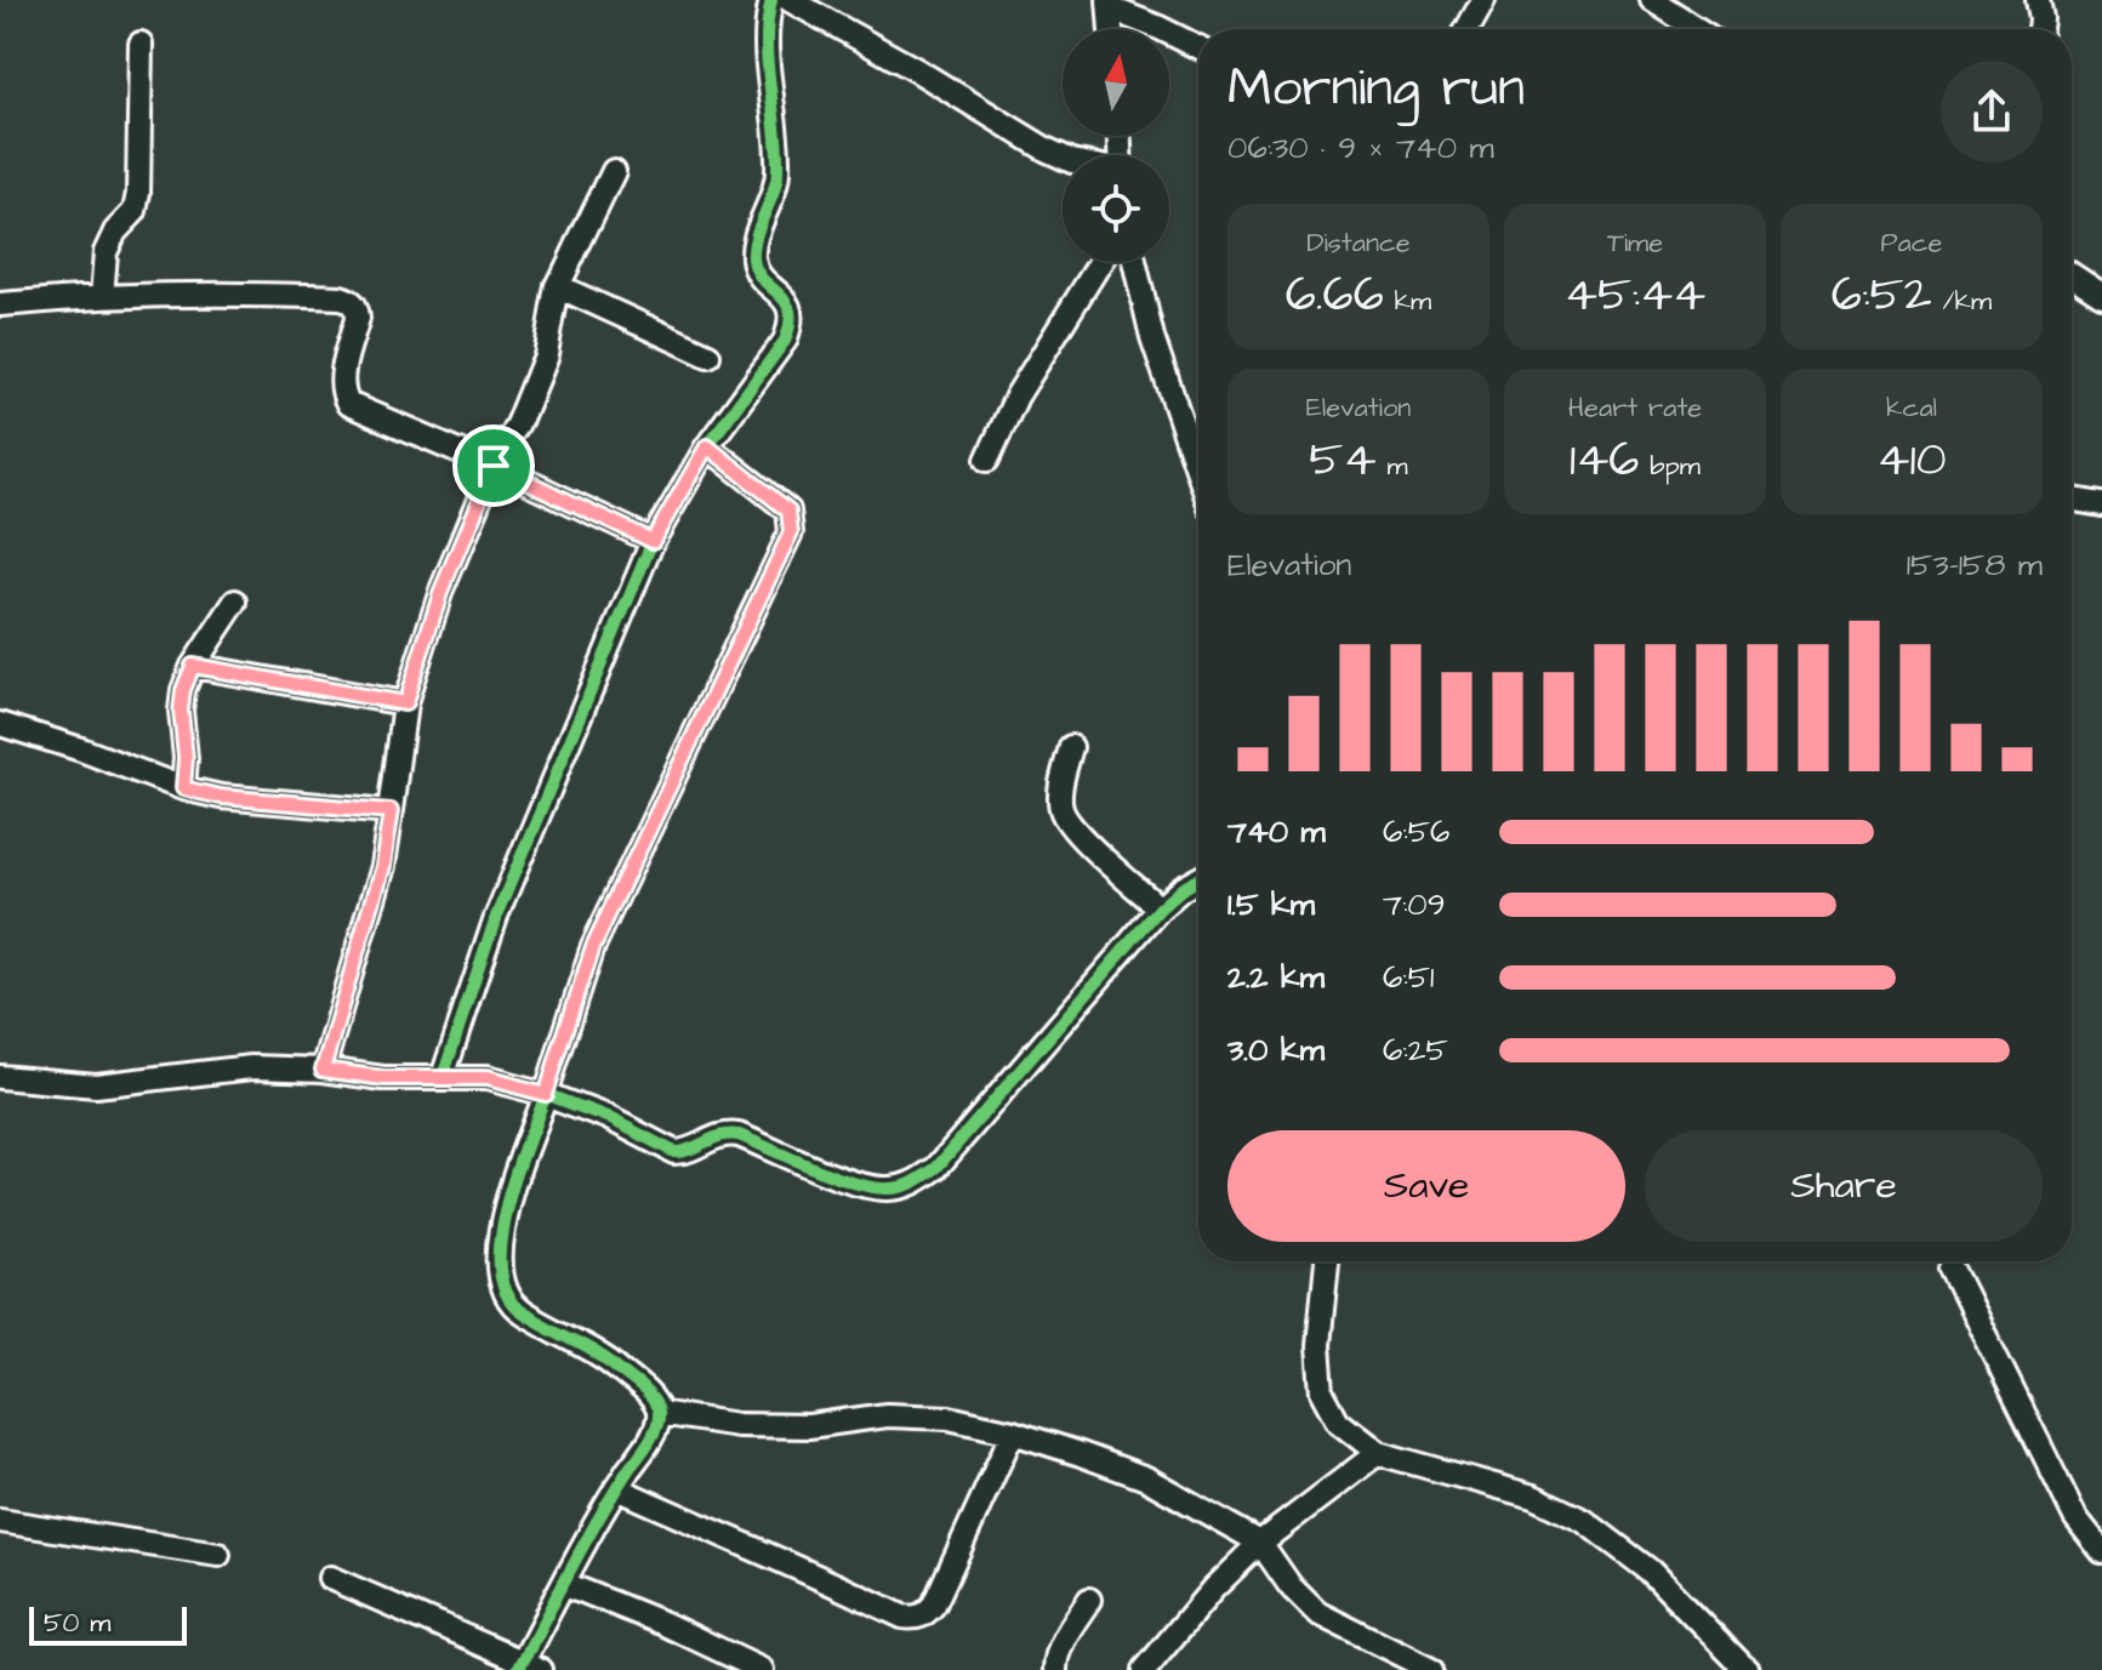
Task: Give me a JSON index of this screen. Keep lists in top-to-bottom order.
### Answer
{
  "scale_bar": "50 m",
  "north": "top",
  "page": {
    "heading": ["Morning run", "06:30 · 9 × 740 m"],
    "stats": [
      ["Distance", "6.66 km"],
      ["Time", "45:44"],
      ["Pace", "6:52 /km"],
      ["Elevation", "54 m"],
      ["Heart rate", "146 bpm"],
      ["kcal", "410"]
    ],
    "chart": ["Elevation", "153–158 m"],
    "list": [
      {
        "name": "740 m",
        "note": "6:56"
      },
      {
        "name": "1.5 km",
        "note": "7:09"
      },
      {
        "name": "2.2 km",
        "note": "6:51"
      },
      {
        "name": "3.0 km",
        "note": "6:25"
      }
    ],
    "buttons": ["Save", "Share"],
    "scale": "50 m"
  }
}
